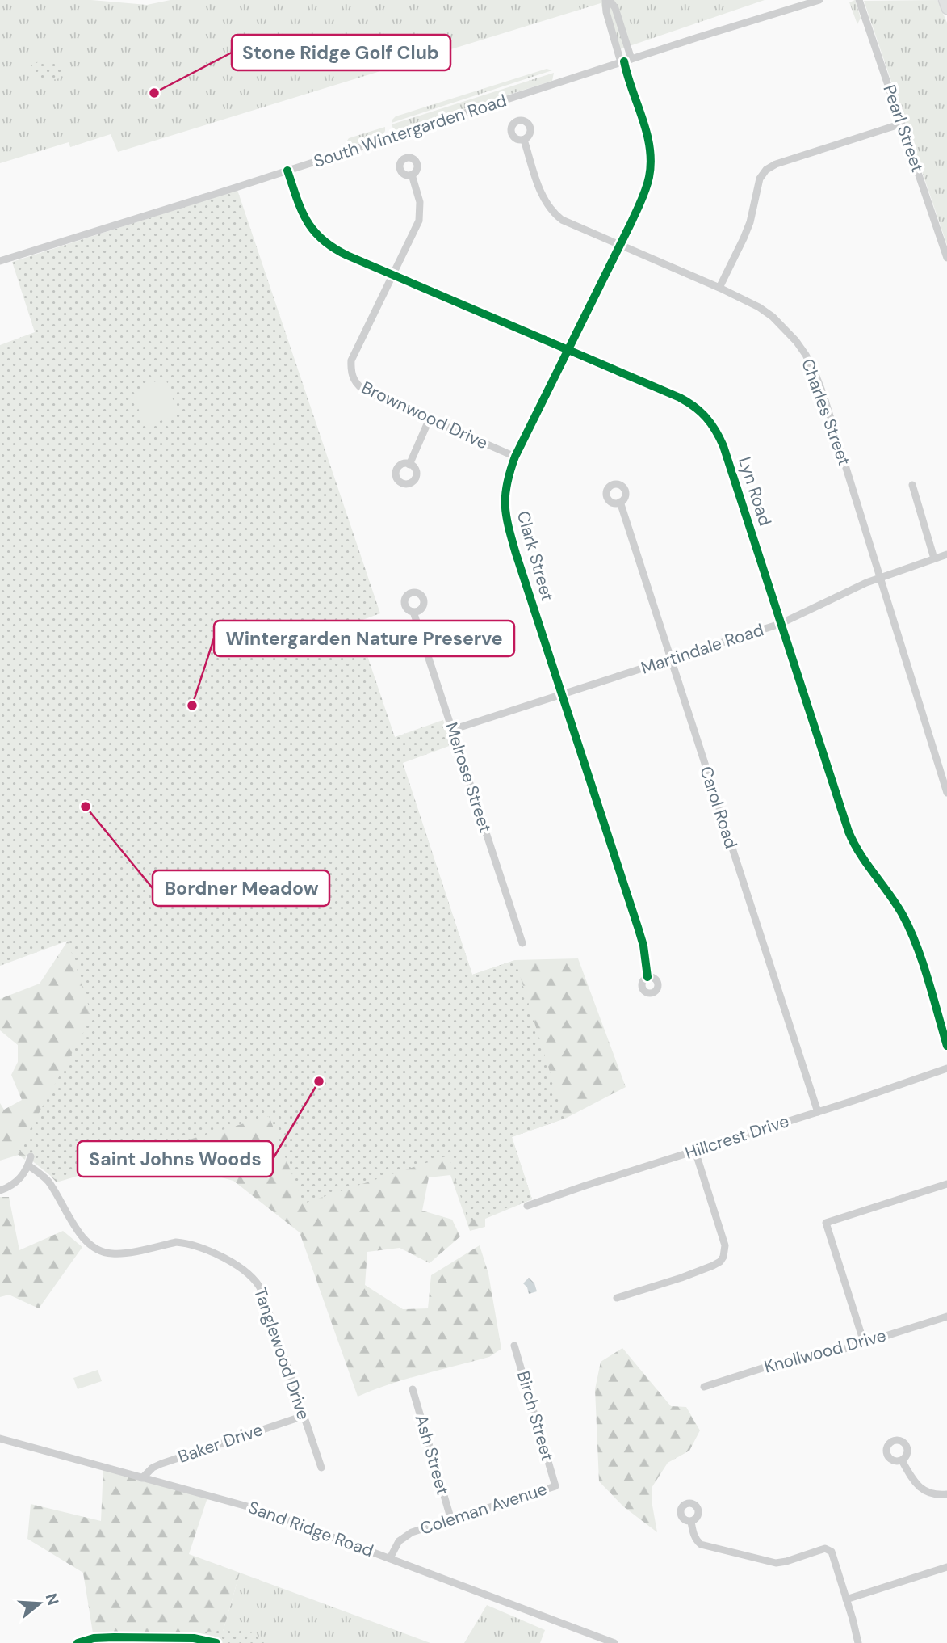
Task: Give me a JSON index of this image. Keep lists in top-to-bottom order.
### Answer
{
  "streets": {
    "street": [
      "Pearl Street",
      "South Wintergarden Road",
      "Charles Street",
      "Brownwood Drive",
      "Lyn Road",
      "Clark Street",
      "Martindale Road",
      "Melrose Street",
      "Carol Road",
      "Hillcrest Drive",
      "Knollwood Drive",
      "Tanglewood Drive",
      "Birch Street",
      "Baker Drive",
      "Ash Street",
      "Coleman Avenue",
      "Sand Ridge Road"
    ]
  },
  "crossings": [
    ["South Wintergarden Road", "Lyn Road"],
    ["South Wintergarden Road", "Clark Street"],
    ["Charles Street", "Clark Street"],
    ["Charles Street", "Martindale Road"],
    ["Brownwood Drive", "Lyn Road"],
    ["Brownwood Drive", "Clark Street"],
    ["Lyn Road", "Clark Street"],
    ["Lyn Road", "Martindale Road"],
    ["Clark Street", "Martindale Road"],
    ["Martindale Road", "Melrose Street"],
    ["Martindale Road", "Carol Road"],
    ["Carol Road", "Hillcrest Drive"],
    ["Tanglewood Drive", "Baker Drive"],
    ["Birch Street", "Coleman Avenue"],
    ["Baker Drive", "Sand Ridge Road"],
    ["Ash Street", "Coleman Avenue"],
    ["Coleman Avenue", "Sand Ridge Road"]
  ],
  "places": [
    "Stone Ridge Golf Club",
    "Wintergarden Nature Preserve",
    "Bordner Meadow",
    "Saint Johns Woods"
  ],
  "north": "right"
}
